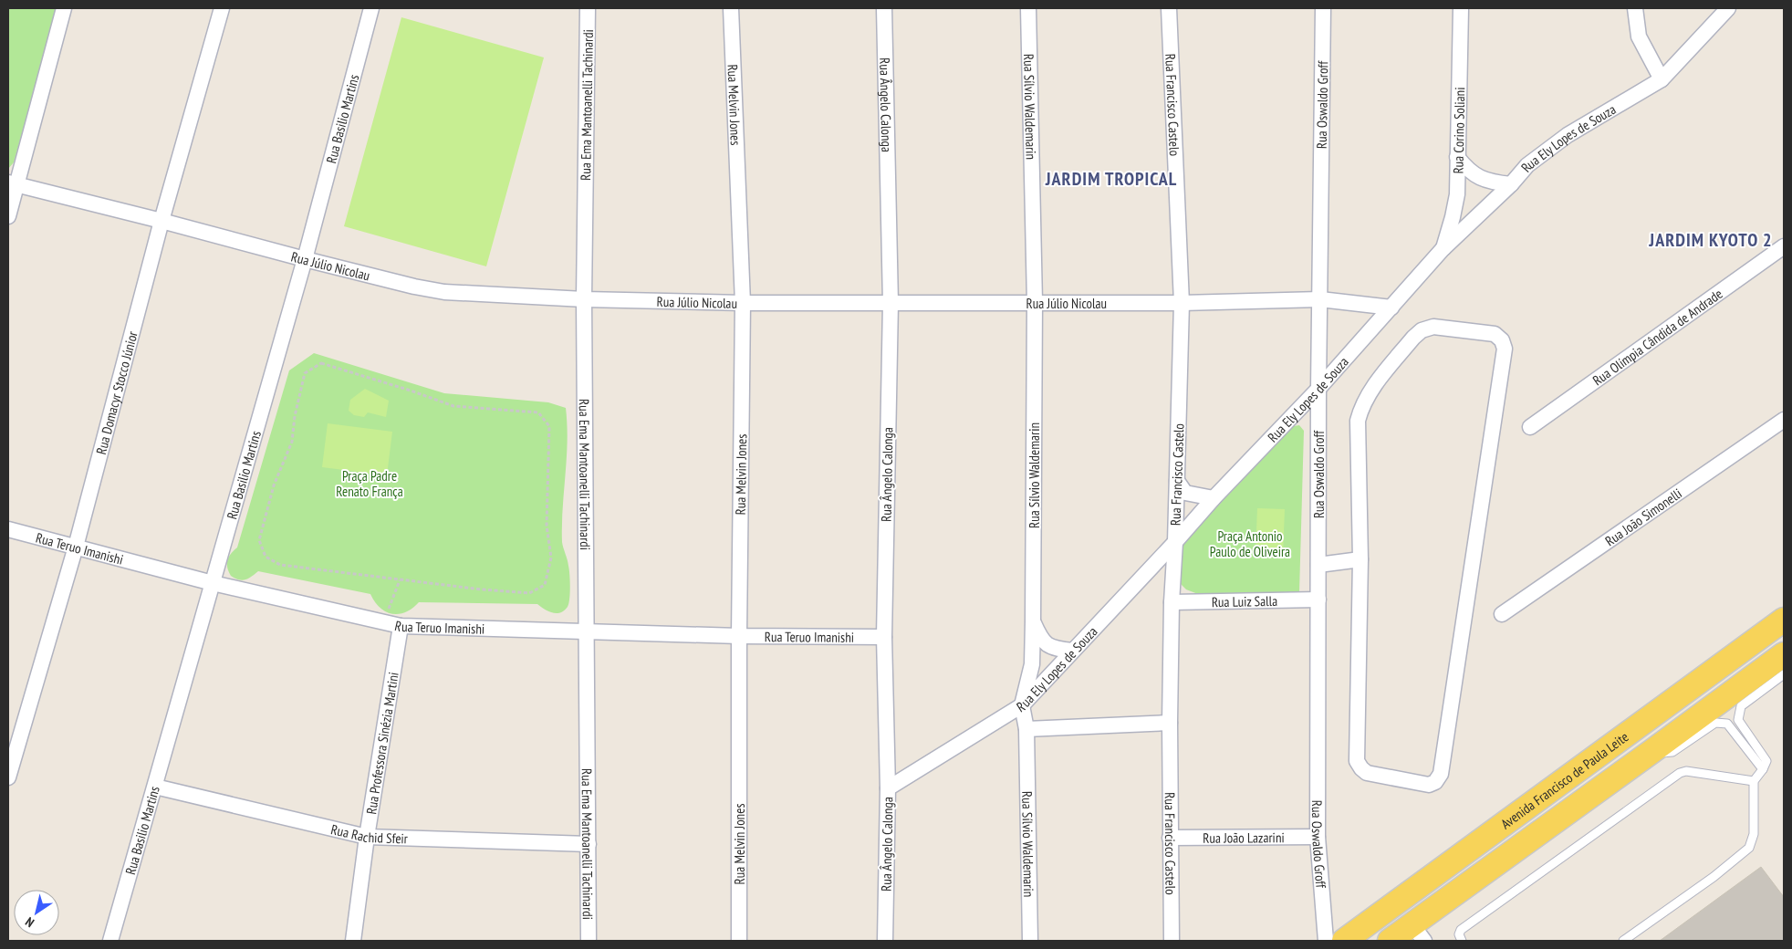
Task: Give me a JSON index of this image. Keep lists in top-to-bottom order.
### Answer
{
  "streets": {
    "main road": ["Avenida Francisco de Paula Leite"],
    "street": [
      "Rua Ema Mantoanelli Tachinardi",
      "Rua Melvin Jones",
      "Rua Ângelo Calonga",
      "Rua Francisco Castelo",
      "Rua Oswaldo Groff",
      "Rua Sílvio Waldemarin",
      "Rua Basilio Martins",
      "Rua Corino Soliani",
      "Rua Ely Lopes de Souza",
      "Rua Júlio Nicolau",
      "Rua Olímpia Cândida de Andrade",
      "Rua Domacyr Stocco Júnior",
      "Rua João Simonelli",
      "Rua Teruo Imanishi",
      "Rua Luiz Salla",
      "Rua Professora Sinézia Martini",
      "Rua Rachid Sfeir",
      "Rua João Lazarini"
    ]
  },
  "crossings": [
    ["Rua Ema Mantoanelli Tachinardi", "Rua Júlio Nicolau"],
    ["Rua Ema Mantoanelli Tachinardi", "Rua Teruo Imanishi"],
    ["Rua Ema Mantoanelli Tachinardi", "Rua Rachid Sfeir"],
    ["Rua Melvin Jones", "Rua Júlio Nicolau"],
    ["Rua Melvin Jones", "Rua Teruo Imanishi"],
    ["Rua Ângelo Calonga", "Rua Ely Lopes de Souza"],
    ["Rua Ângelo Calonga", "Rua Júlio Nicolau"],
    ["Rua Ângelo Calonga", "Rua Teruo Imanishi"],
    ["Rua Francisco Castelo", "Rua Ely Lopes de Souza"],
    ["Rua Francisco Castelo", "Rua Júlio Nicolau"],
    ["Rua Francisco Castelo", "Rua Luiz Salla"],
    ["Rua Francisco Castelo", "Rua João Lazarini"],
    ["Rua Oswaldo Groff", "Rua Ely Lopes de Souza"],
    ["Rua Oswaldo Groff", "Rua Júlio Nicolau"],
    ["Rua Oswaldo Groff", "Rua Luiz Salla"],
    ["Rua Oswaldo Groff", "Rua João Lazarini"],
    ["Rua Sílvio Waldemarin", "Rua Ely Lopes de Souza"],
    ["Rua Sílvio Waldemarin", "Rua Júlio Nicolau"],
    ["Rua Basilio Martins", "Rua Júlio Nicolau"],
    ["Rua Basilio Martins", "Rua Teruo Imanishi"],
    ["Rua Basilio Martins", "Rua Rachid Sfeir"],
    ["Rua Corino Soliani", "Rua Ely Lopes de Souza"],
    ["Rua Ely Lopes de Souza", "Rua Júlio Nicolau"],
    ["Rua Júlio Nicolau", "Rua Domacyr Stocco Júnior"],
    ["Rua Domacyr Stocco Júnior", "Rua Teruo Imanishi"],
    ["Rua Teruo Imanishi", "Rua Professora Sinézia Martini"],
    ["Rua Professora Sinézia Martini", "Rua Rachid Sfeir"]
  ],
  "districts": ["JARDIM TROPICAL", "JARDIM KYOTO 2"],
  "parks": ["Praça Padre Renato França", "Praça Antonio Paulo de Oliveira"],
  "north": "bottom left"
}
